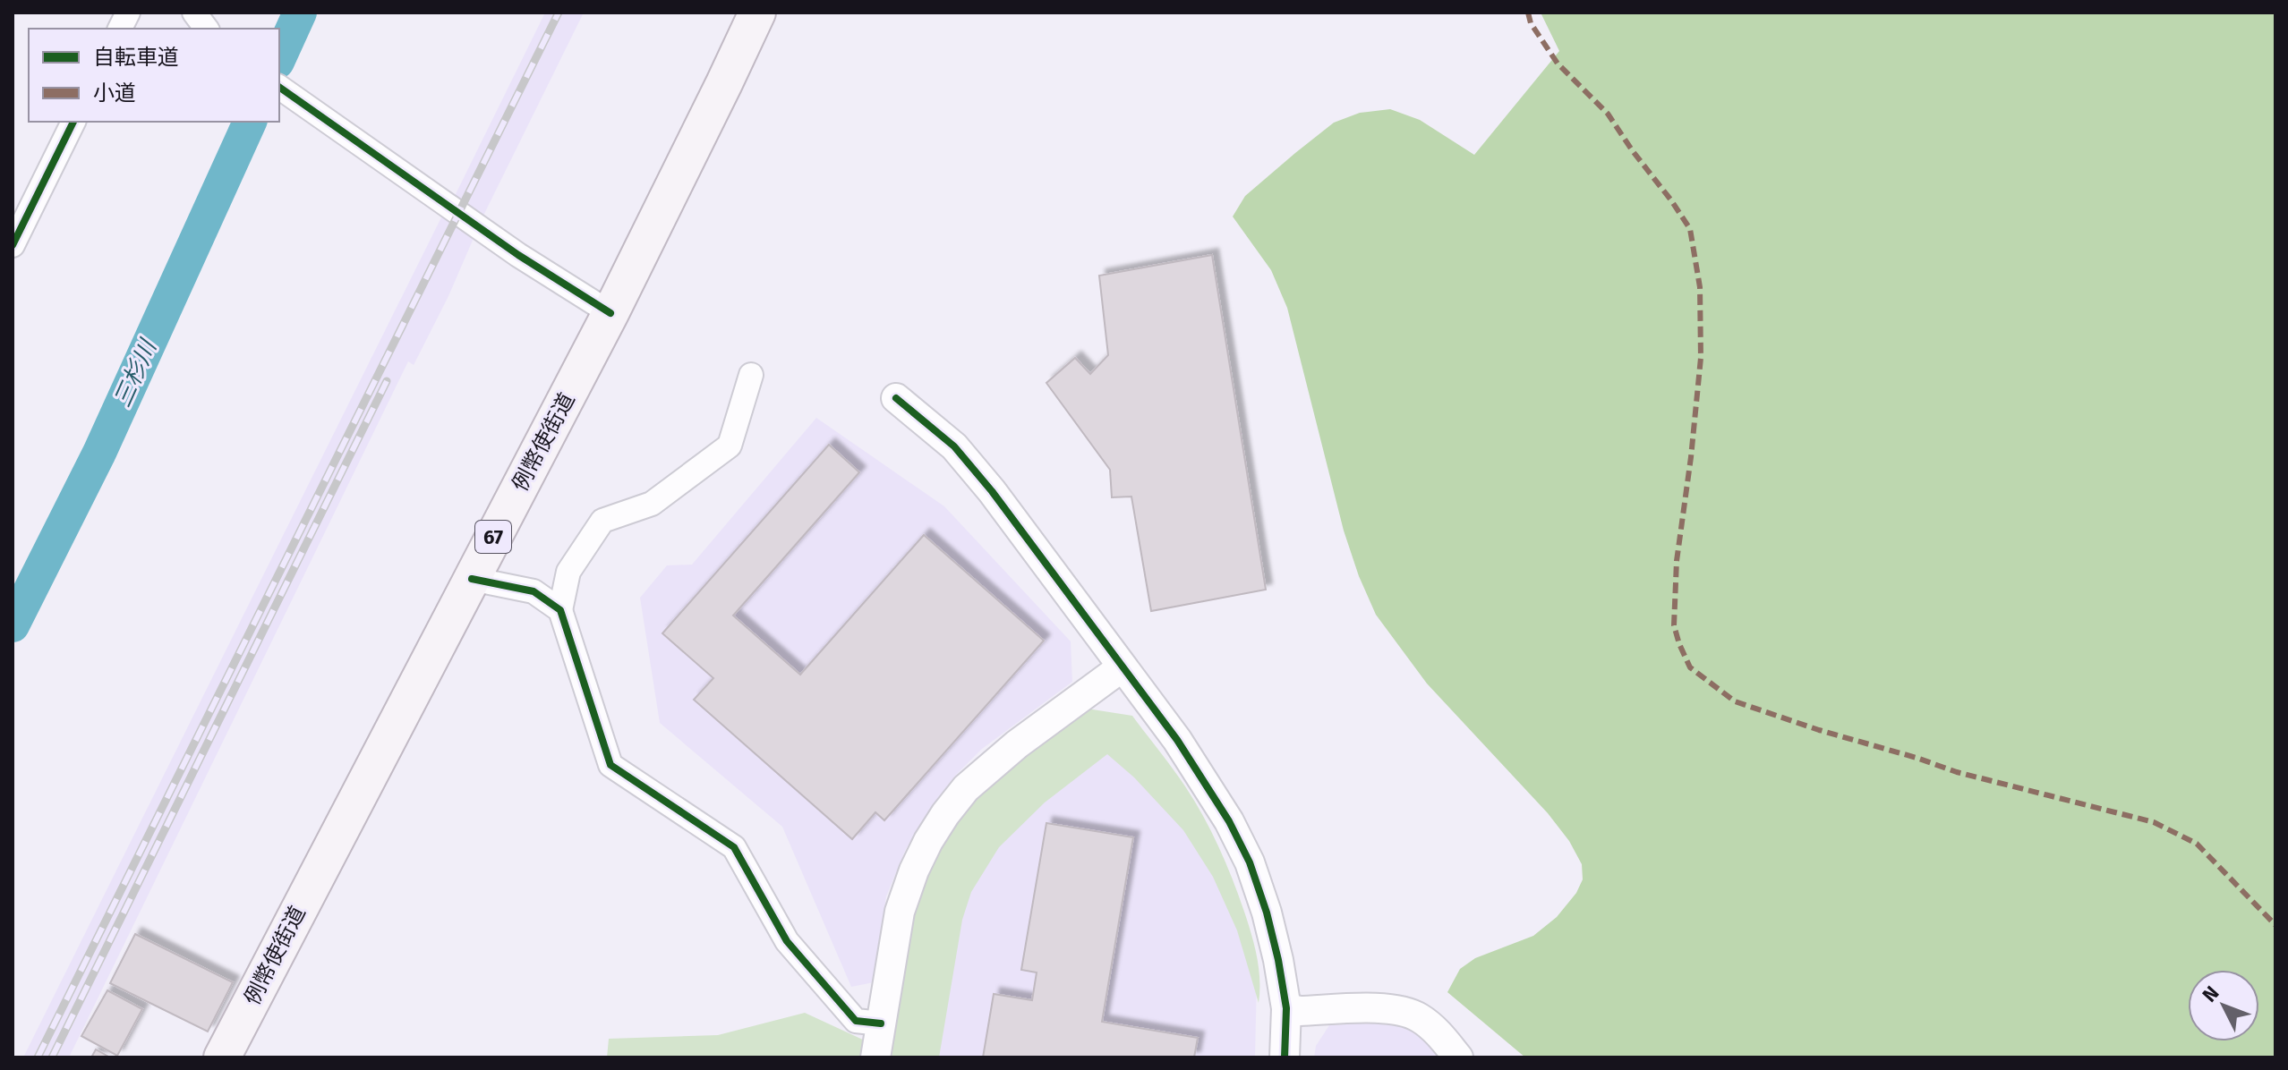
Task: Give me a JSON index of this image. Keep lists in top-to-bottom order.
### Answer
{
  "streets": {
    "main road": ["例幣使街道", "67"]
  },
  "water": ["三杉川"],
  "legend": ["自転車道", "小道"],
  "north": "top left"
}
